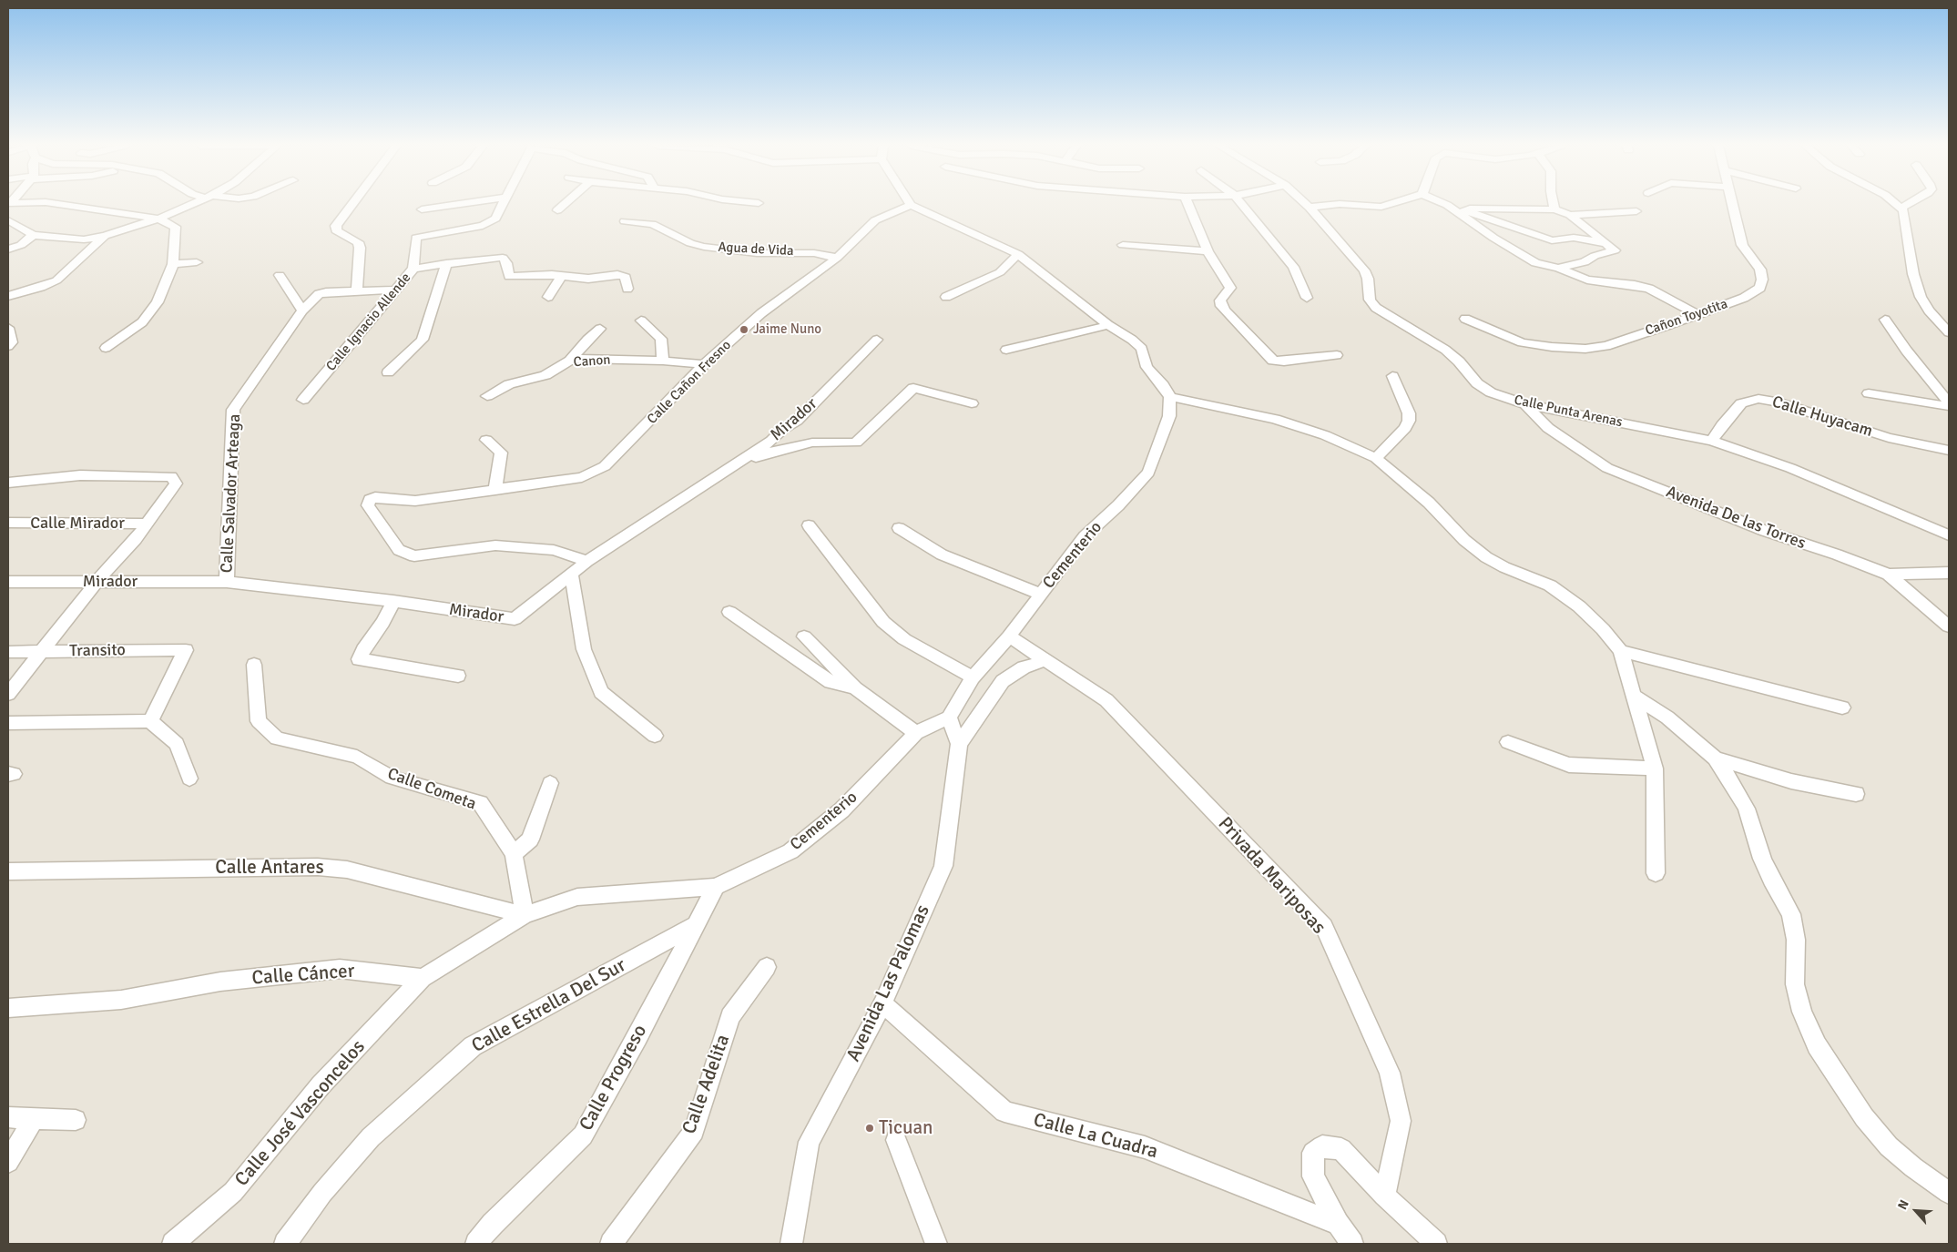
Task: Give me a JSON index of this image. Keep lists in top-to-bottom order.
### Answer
{
  "streets": {
    "street": [
      "Agua de Vida",
      "Cañon Toyotita",
      "Calle Ignacio Allende",
      "Canon",
      "Calle Cañon Fresno",
      "Calle Punta Arenas",
      "Calle Huyacam",
      "Mirador",
      "Calle Salvador Arteaga",
      "Avenida De las Torres",
      "Calle Mirador",
      "Cementerio",
      "Transito",
      "Calle Cometa",
      "Calle Antares",
      "Privada Mariposas",
      "Calle Cáncer",
      "Avenida Las Palomas",
      "Calle Estrella Del Sur",
      "Calle Progreso",
      "Calle Adelita",
      "Calle José Vasconcelos",
      "Calle La Cuadra"
    ]
  },
  "crossings": [
    ["Agua de Vida", "Calle Cañon Fresno"],
    ["Calle Ignacio Allende", "Calle Salvador Arteaga"],
    ["Canon", "Calle Cañon Fresno"],
    ["Calle Cañon Fresno", "Mirador"],
    ["Calle Punta Arenas", "Calle Huyacam"],
    ["Calle Punta Arenas", "Avenida De las Torres"],
    ["Mirador", "Calle Salvador Arteaga"],
    ["Cementerio", "Privada Mariposas"],
    ["Cementerio", "Avenida Las Palomas"],
    ["Cementerio", "Calle Progreso"],
    ["Calle Cáncer", "Calle José Vasconcelos"],
    ["Avenida Las Palomas", "Calle La Cuadra"],
    ["Calle Estrella Del Sur", "Calle Progreso"]
  ],
  "places": ["Jaime Nuno", "Ticuan"],
  "north": "top left"
}
